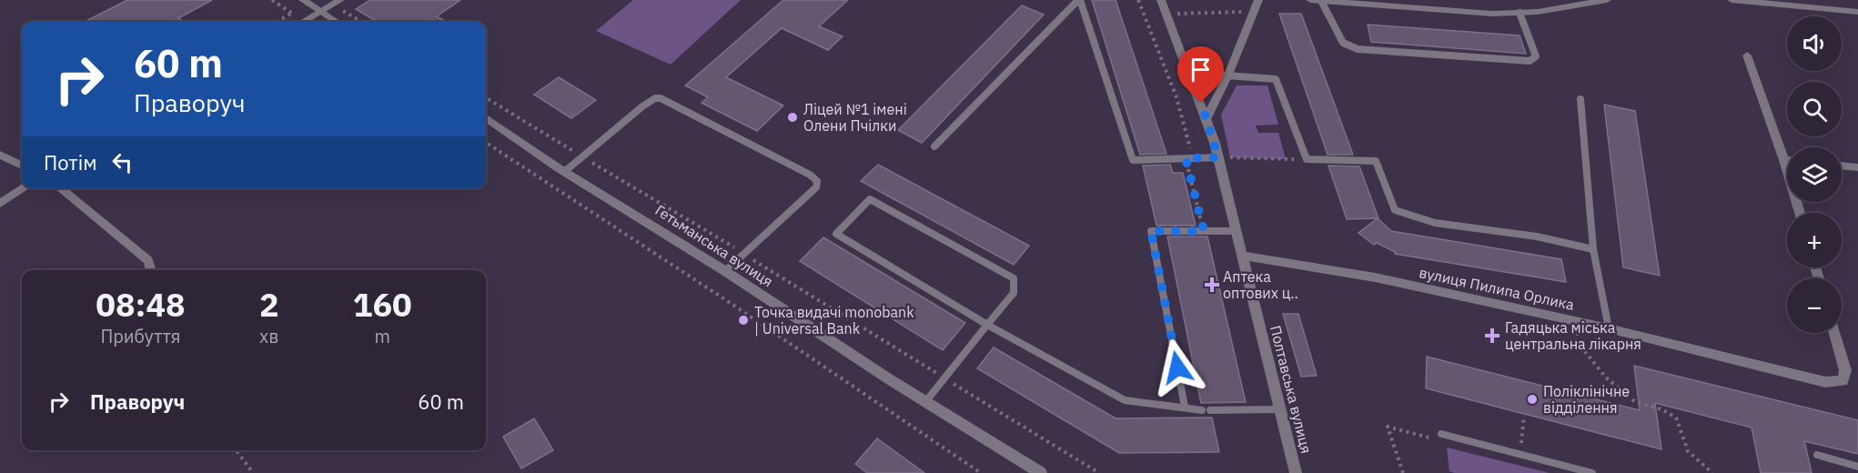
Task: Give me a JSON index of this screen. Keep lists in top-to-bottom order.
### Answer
{
  "streets": {
    "street": ["Гетьманська вулиця", "вулиця Пилипа Орлика", "Полтавська вулиця"]
  },
  "crossings": [
    ["вулиця Пилипа Орлика", "Полтавська вулиця"]
  ],
  "places": {
    "other": ["Ліцей №1 імені Олени Пчілки", "Точка видачі monobank | Universal Bank", "Поліклінічне відділення"],
    "health": ["Аптека оптових ц‥", "Гадяцька міська центральна лікарня"]
  },
  "page": {
    "map_buttons": ["+", "−"],
    "turn": ["60 m", "Праворуч"],
    "then": "Потім",
    "eta": [
      "08:48",
      "Прибуття",
      "2",
      "хв",
      "160",
      "m"
    ],
    "list": [
      {
        "name": "Праворуч",
        "value": "60 m"
      }
    ]
  }
}
